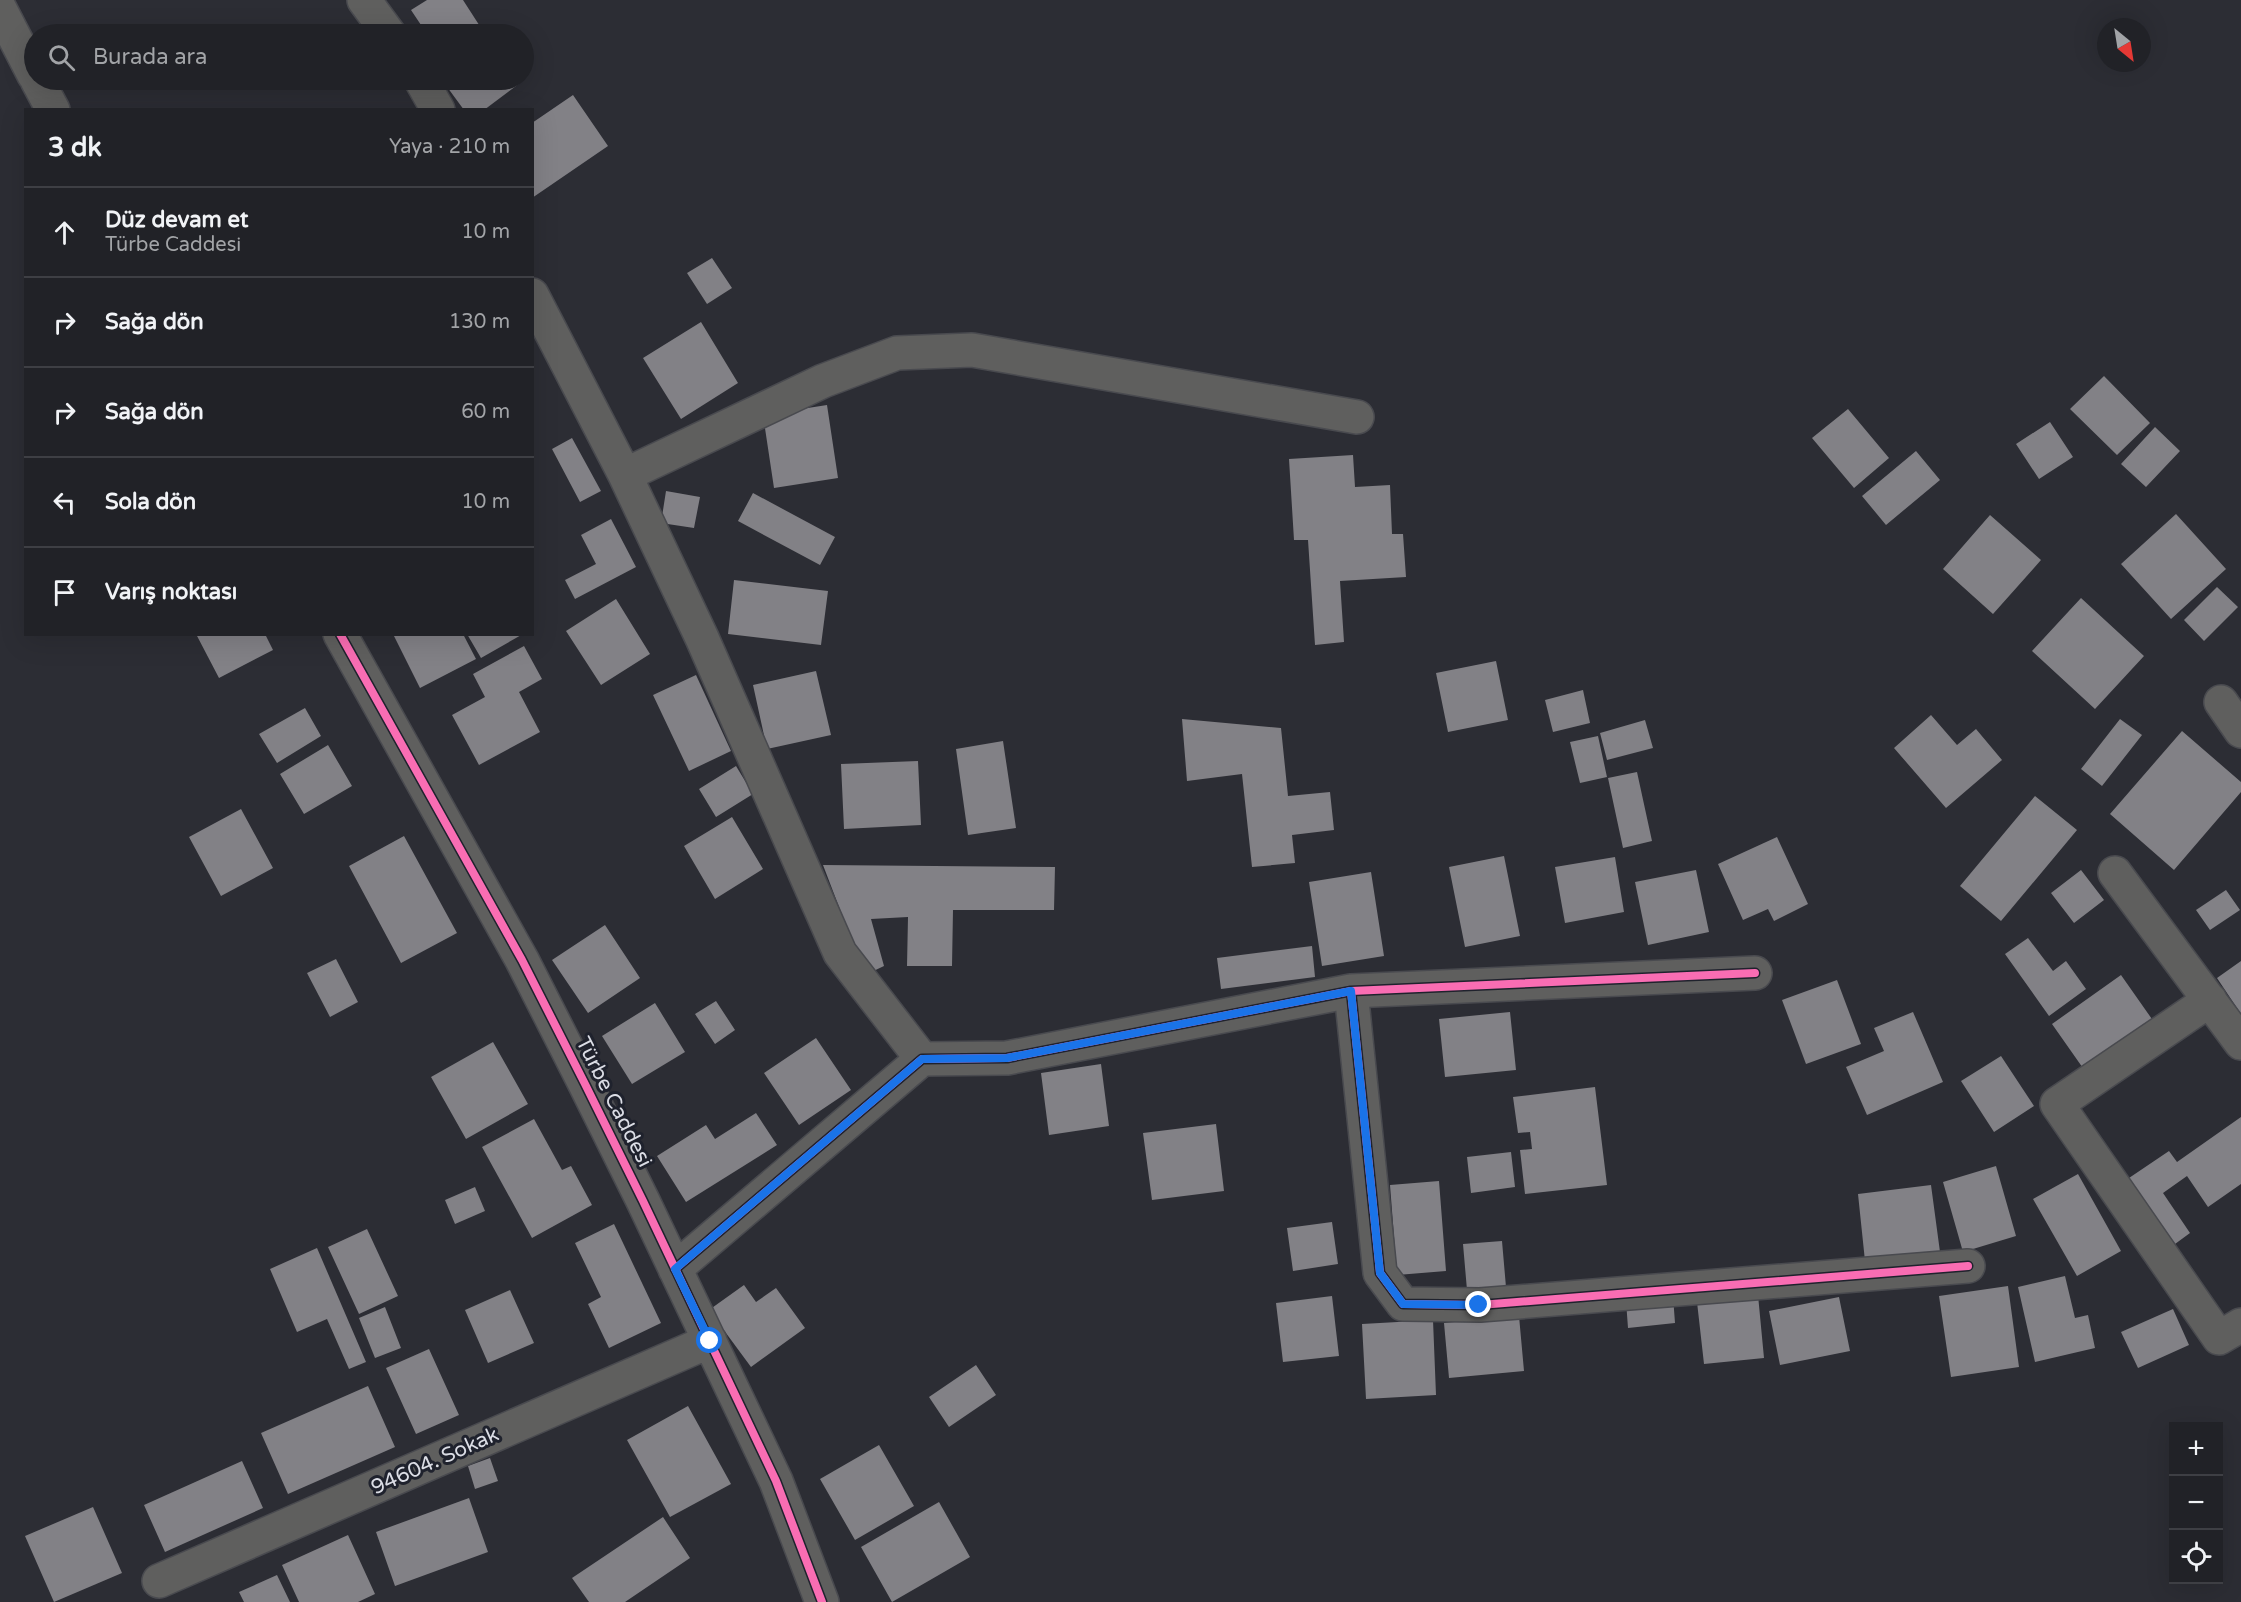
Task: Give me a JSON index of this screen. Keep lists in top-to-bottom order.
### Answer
{
  "streets": {
    "street": ["Türbe Caddesi", "94604. Sokak"]
  },
  "crossings": [
    ["Türbe Caddesi", "94604. Sokak"]
  ],
  "north": "bottom right",
  "page": {
    "search": "Burada ara",
    "heading": ["3 dk", "Yaya · 210 m"],
    "list": [
      ["Düz devam et", "Türbe Caddesi", "10 m"],
      ["Sağa dön", "130 m"],
      ["Sağa dön", "60 m"],
      ["Sola dön", "10 m"],
      "Varış noktası"
    ],
    "map_buttons": ["+", "−"]
  }
}
